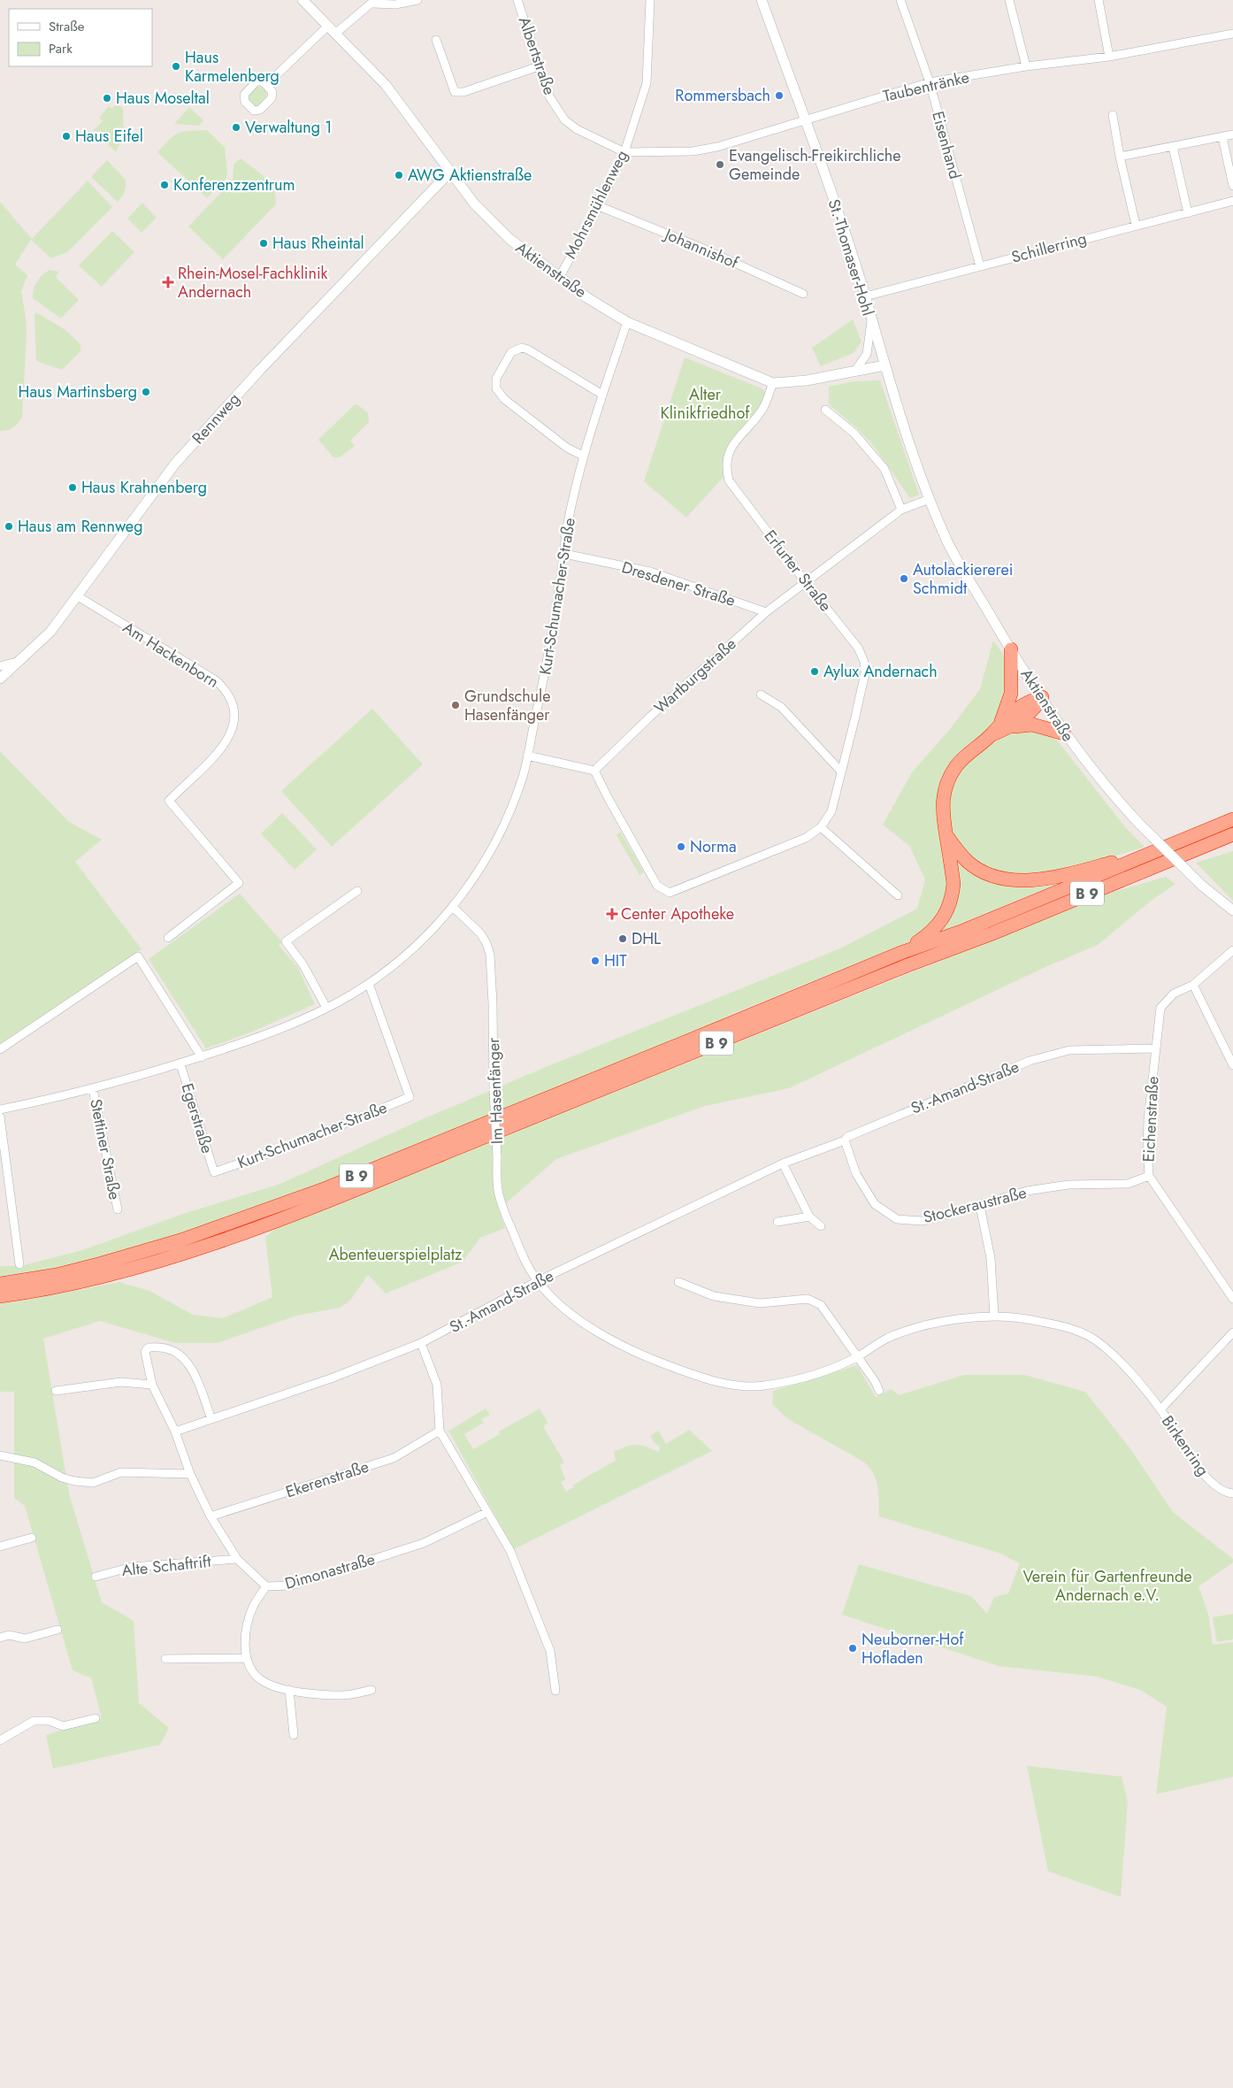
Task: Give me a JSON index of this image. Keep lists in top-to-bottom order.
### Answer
{
  "streets": {
    "highway": ["B 9"],
    "street": [
      "Albertstraße",
      "Taubentränke",
      "Eisenhand",
      "Mohrsmühlenweg",
      "Schillerring",
      "Johannishof",
      "St.-Thomaser-Hohl",
      "Aktienstraße",
      "Rennweg",
      "Erfurter Straße",
      "Dresdener Straße",
      "Kurt-Schumacher-Straße",
      "Am Hackenborn",
      "Wartburgstraße",
      "St.-Amand-Straße",
      "Im Hasenfänger",
      "Egerstraße",
      "Eichenstraße",
      "Stettiner Straße",
      "Stockeraustraße",
      "Birkenring",
      "Ekerenstraße",
      "Alte Schaftrift",
      "Dimonastraße"
    ]
  },
  "crossings": [
    ["Albertstraße", "Taubentränke"],
    ["Albertstraße", "Mohrsmühlenweg"],
    ["Taubentränke", "Eisenhand"],
    ["Taubentränke", "Mohrsmühlenweg"],
    ["Taubentränke", "St.-Thomaser-Hohl"],
    ["Eisenhand", "Schillerring"],
    ["Mohrsmühlenweg", "Johannishof"],
    ["Mohrsmühlenweg", "Aktienstraße"],
    ["Schillerring", "St.-Thomaser-Hohl"],
    ["St.-Thomaser-Hohl", "Aktienstraße"],
    ["Aktienstraße", "Rennweg"],
    ["Aktienstraße", "Erfurter Straße"],
    ["Aktienstraße", "Kurt-Schumacher-Straße"],
    ["Rennweg", "Am Hackenborn"],
    ["Erfurter Straße", "Wartburgstraße"],
    ["Dresdener Straße", "Kurt-Schumacher-Straße"],
    ["Dresdener Straße", "Wartburgstraße"],
    ["Kurt-Schumacher-Straße", "Im Hasenfänger"],
    ["Kurt-Schumacher-Straße", "Egerstraße"],
    ["Kurt-Schumacher-Straße", "Stettiner Straße"],
    ["St.-Amand-Straße", "Im Hasenfänger"],
    ["St.-Amand-Straße", "Eichenstraße"],
    ["St.-Amand-Straße", "Stockeraustraße"],
    ["St.-Amand-Straße", "Dimonastraße"],
    ["Im Hasenfänger", "Birkenring"],
    ["Eichenstraße", "Stockeraustraße"],
    ["Ekerenstraße", "Dimonastraße"],
    ["Alte Schaftrift", "Dimonastraße"]
  ],
  "parks": ["Alter Klinikfriedhof", "Abenteuerspielplatz", "Verein für Gartenfreunde Andernach e.V."],
  "places": {
    "other": [
      "Haus Karmelenberg",
      "Rommersbach",
      "Haus Moseltal",
      "Verwaltung 1",
      "Haus Eifel",
      "Evangelisch-Freikirchliche Gemeinde",
      "AWG Aktienstraße",
      "Konferenzzentrum",
      "Haus Rheintal",
      "Haus Martinsberg",
      "Haus Krahnenberg",
      "Haus am Rennweg",
      "Autolackiererei Schmidt",
      "Aylux Andernach",
      "Grundschule Hasenfänger",
      "Norma",
      "DHL",
      "HIT",
      "Neuborner-Hof Hofladen"
    ],
    "health": ["Rhein-Mosel-Fachklinik Andernach", "Center Apotheke"]
  },
  "legend": ["Straße", "Park"]
}
